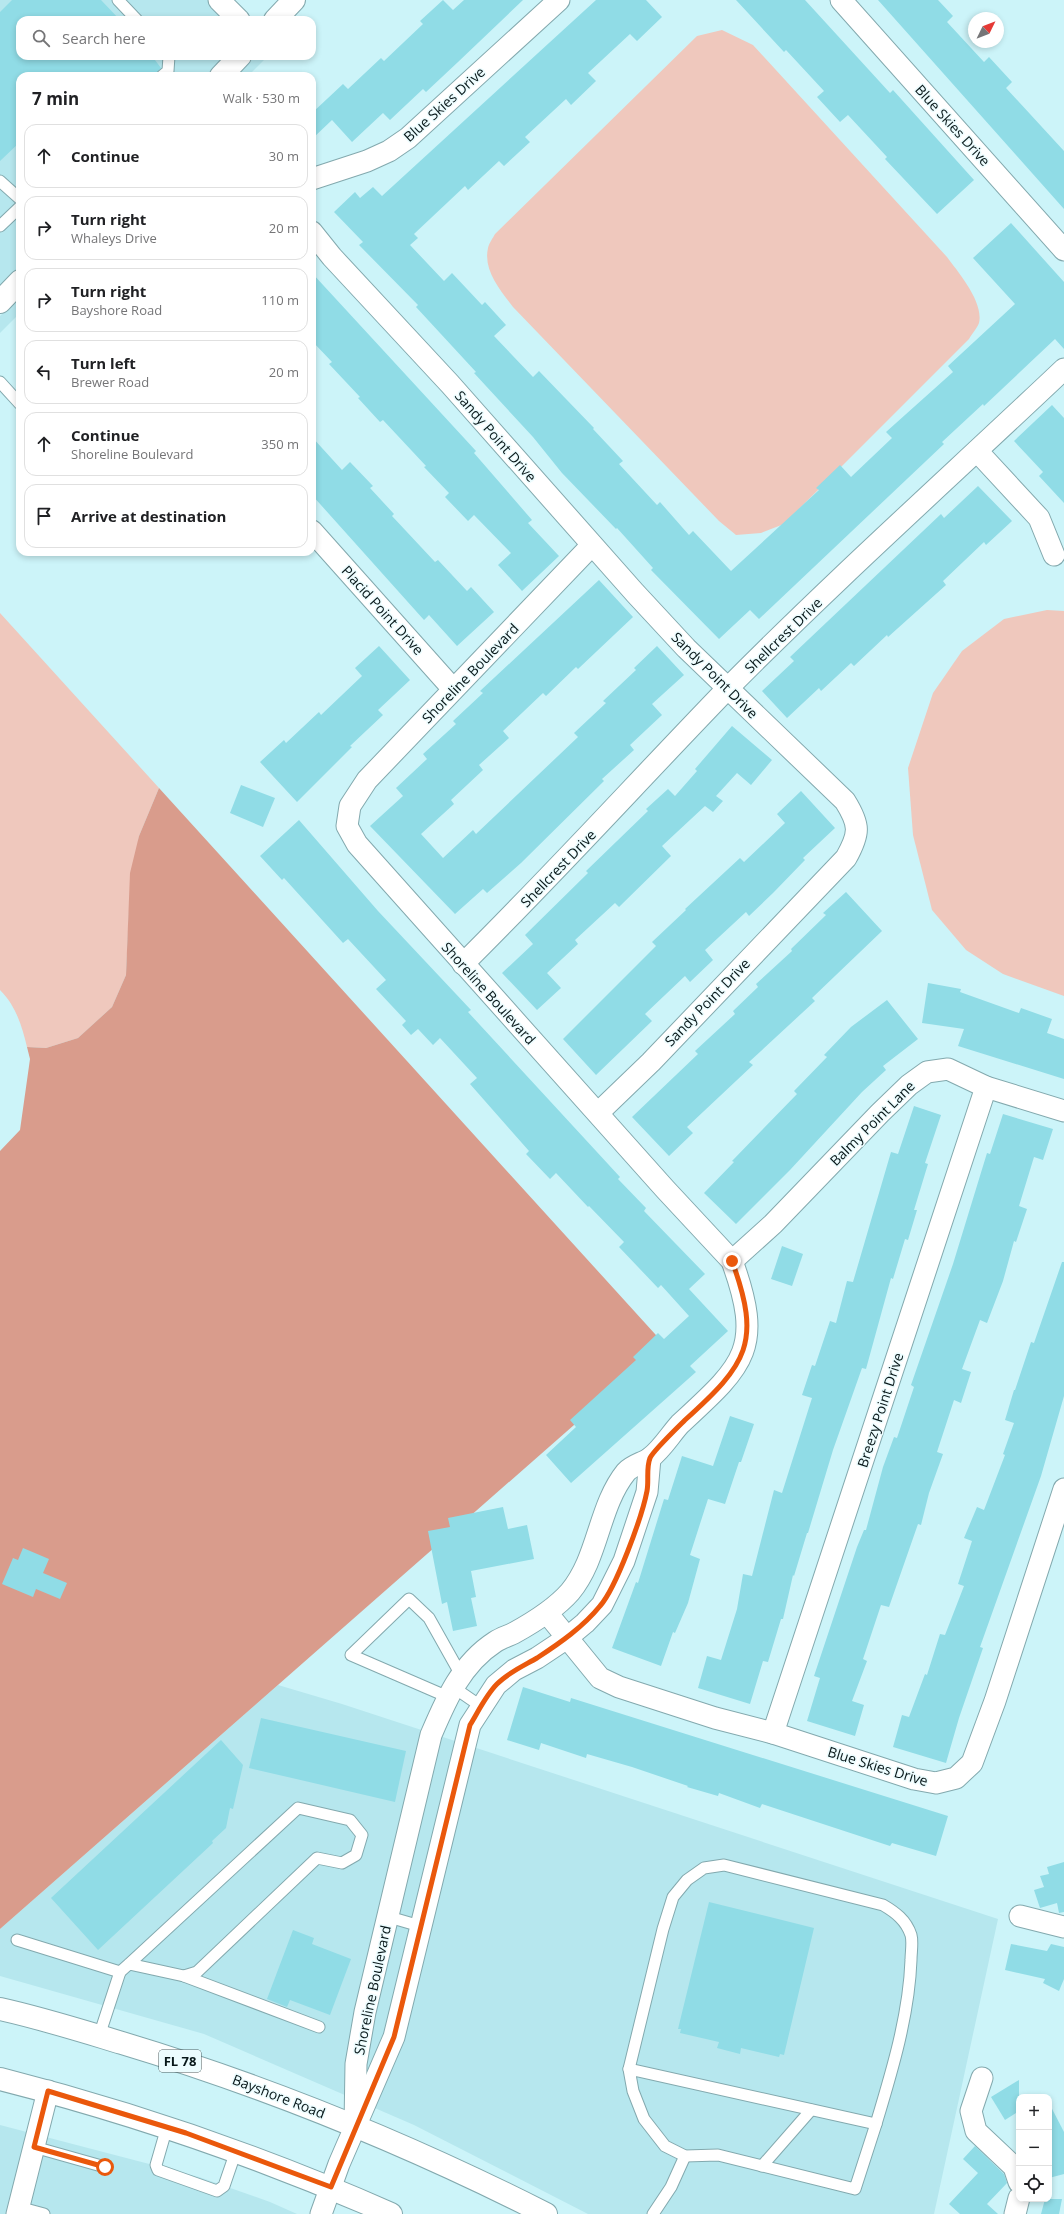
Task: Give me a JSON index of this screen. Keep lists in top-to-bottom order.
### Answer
{
  "streets": {
    "main road": ["FL 78", "Bayshore Road"],
    "street": [
      "Blue Skies Drive",
      "Sandy Point Drive",
      "Placid Point Drive",
      "Shellcrest Drive",
      "Shoreline Boulevard",
      "Balmy Point Lane",
      "Breezy Point Drive"
    ]
  },
  "crossings": [
    ["Blue Skies Drive", "Shoreline Boulevard"],
    ["Blue Skies Drive", "Breezy Point Drive"],
    ["Sandy Point Drive", "Shellcrest Drive"],
    ["Sandy Point Drive", "Shoreline Boulevard"],
    ["Placid Point Drive", "Shoreline Boulevard"],
    ["Shellcrest Drive", "Shoreline Boulevard"],
    ["Shoreline Boulevard", "Balmy Point Lane"],
    ["Shoreline Boulevard", "Bayshore Road"],
    ["Balmy Point Lane", "Breezy Point Drive"]
  ],
  "north": "top right",
  "page": {
    "search": "Search here",
    "heading": ["7 min", "Walk · 530 m"],
    "list": [
      ["Continue", "30 m"],
      ["Turn right", "Whaleys Drive", "20 m"],
      ["Turn right", "Bayshore Road", "110 m"],
      ["Turn left", "Brewer Road", "20 m"],
      ["Continue", "Shoreline Boulevard", "350 m"],
      "Arrive at destination"
    ],
    "map_buttons": ["+", "−"]
  }
}
